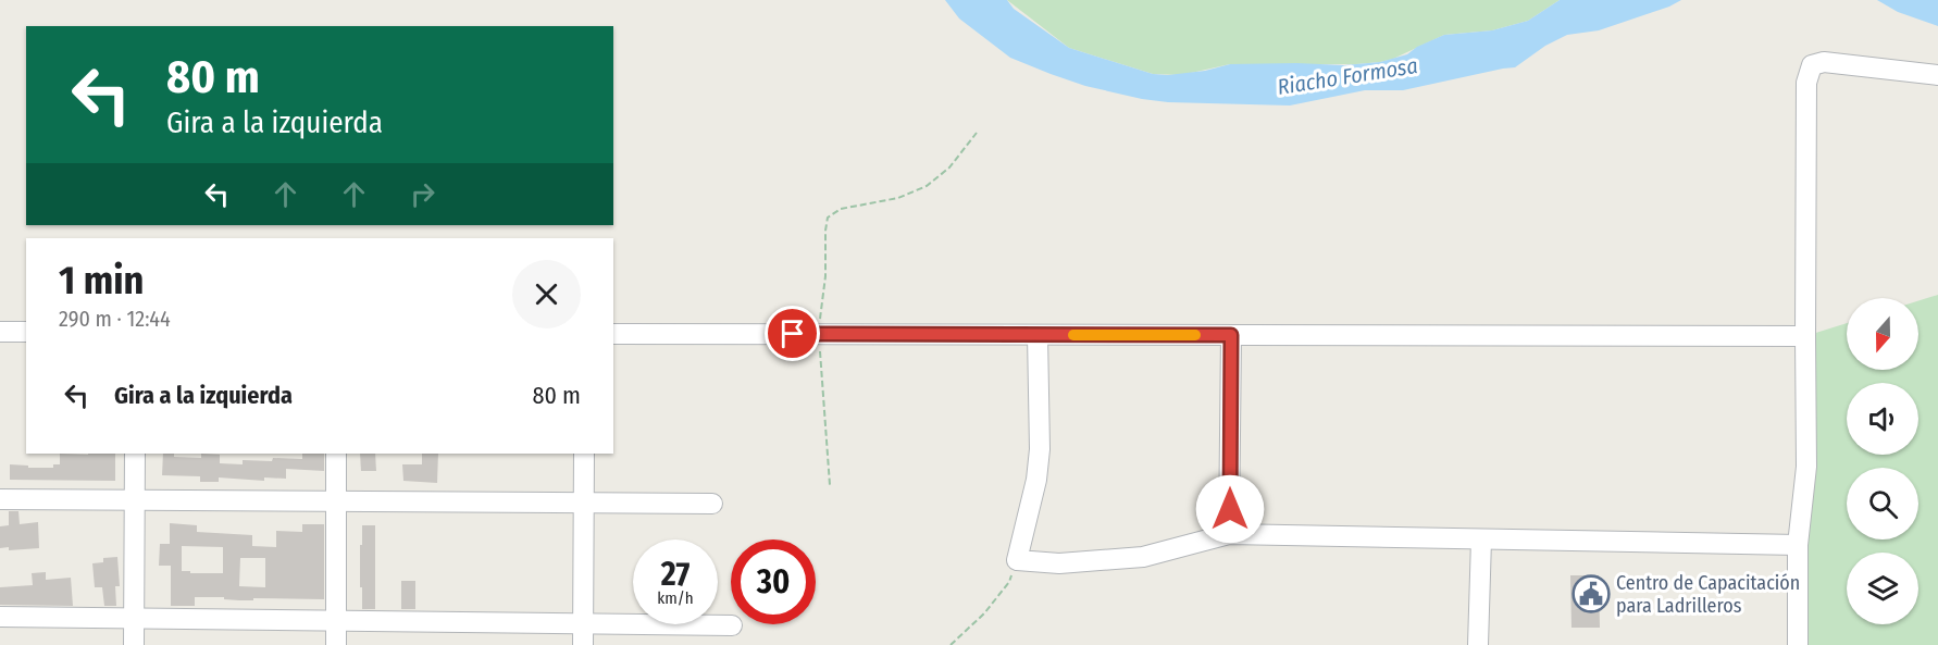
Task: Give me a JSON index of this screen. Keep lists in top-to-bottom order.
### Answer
{
  "water": ["Riacho Formosa"],
  "places": {
    "public building": ["Centro de Capacitación para Ladrilleros"]
  },
  "north": "bottom",
  "page": {
    "turn": ["80 m", "Gira a la izquierda"],
    "heading": ["1 min", "290 m · 12:44"],
    "list": [
      {
        "name": "Gira a la izquierda",
        "value": "80 m"
      }
    ],
    "speed": "27 km/h",
    "limit": "30"
  }
}
